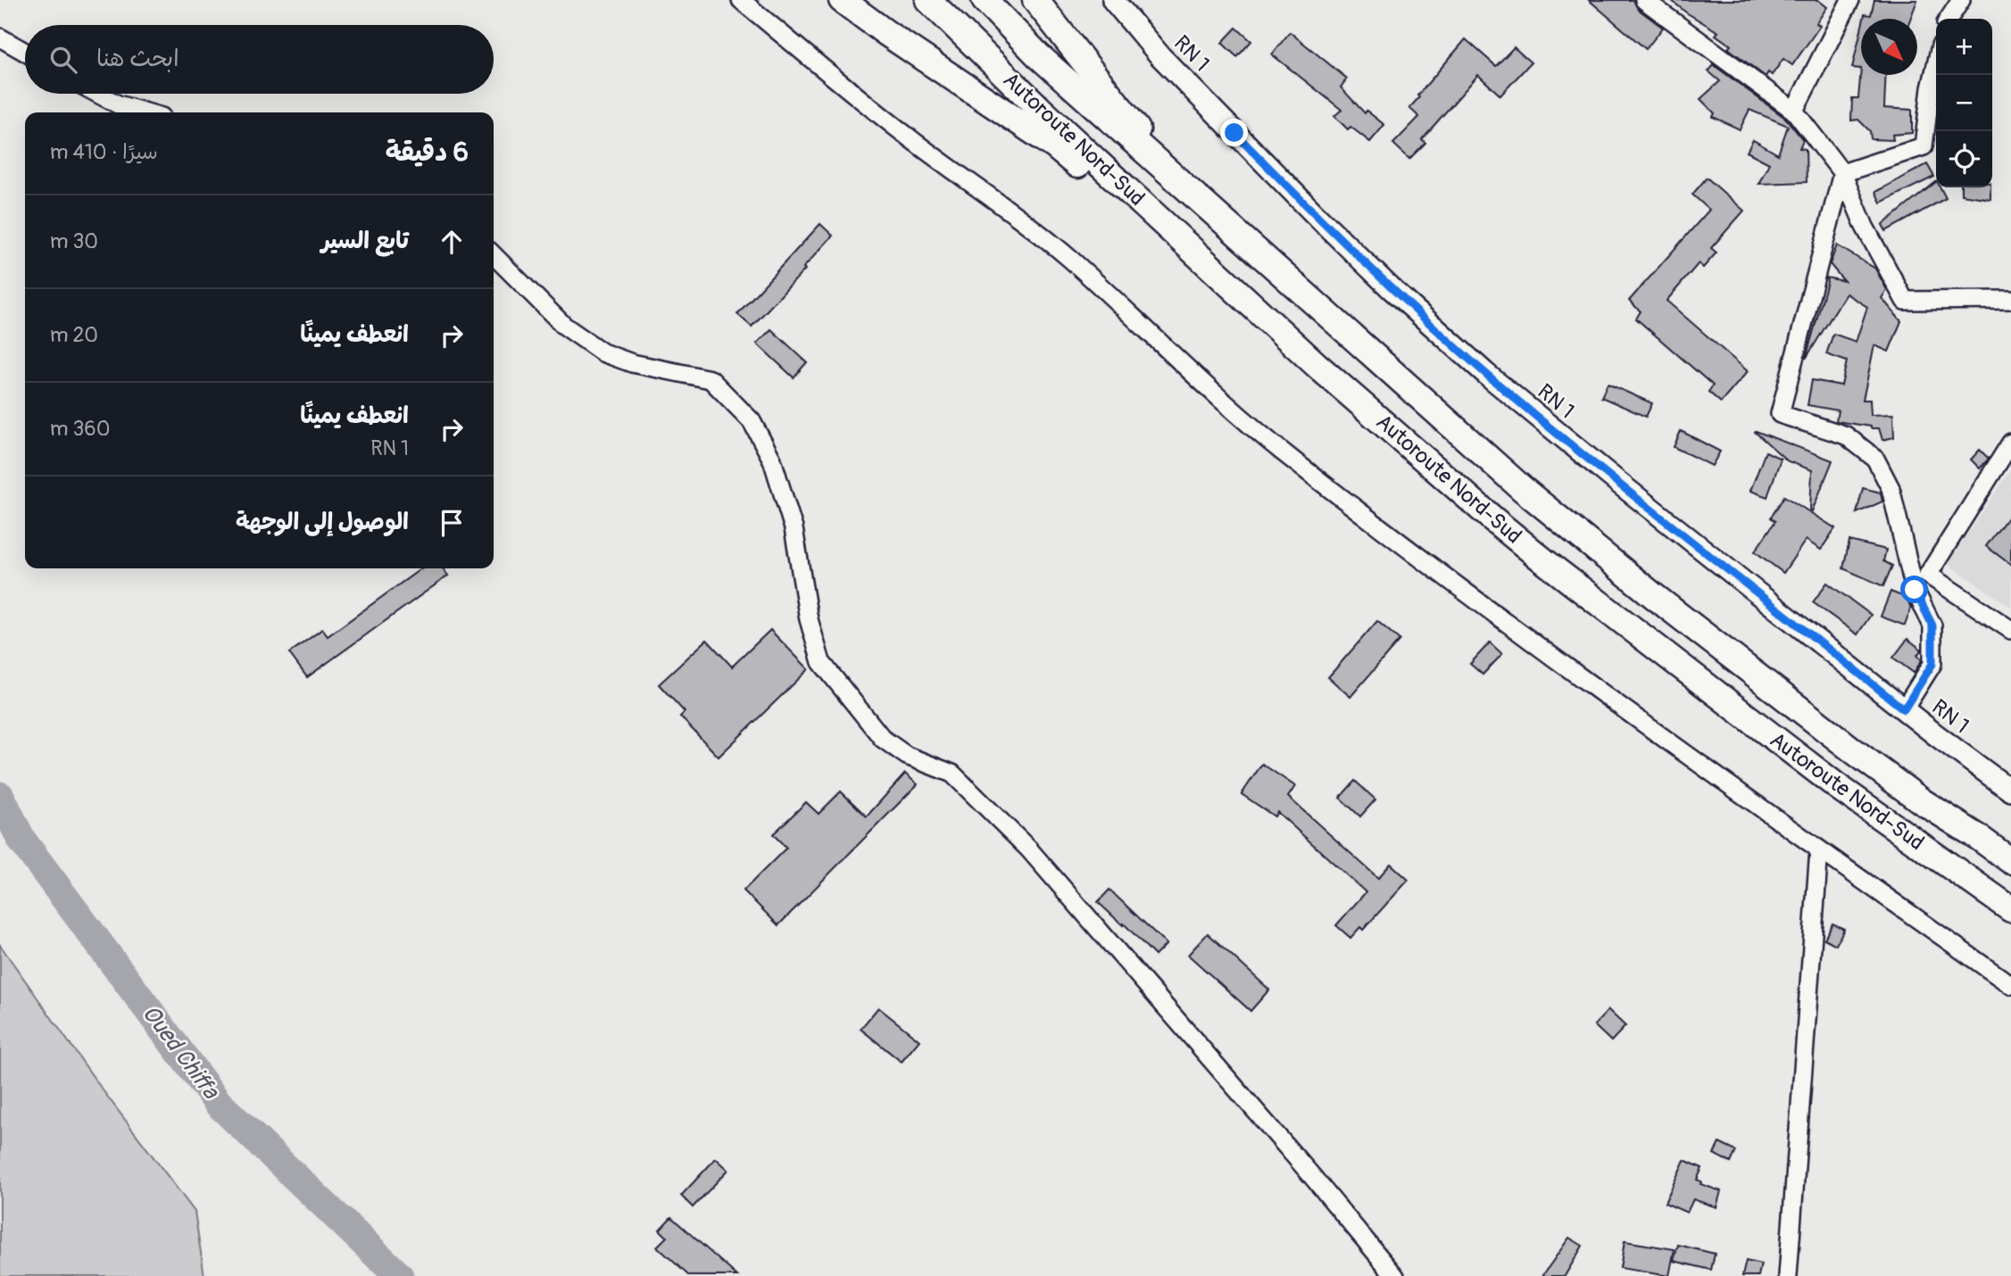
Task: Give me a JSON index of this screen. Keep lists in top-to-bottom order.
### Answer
{
  "streets": {
    "highway": ["Autoroute Nord-Sud"],
    "main road": ["RN 1"]
  },
  "water": ["Oued Chiffa"],
  "north": "bottom right",
  "page": {
    "map_buttons": ["+", "−"],
    "search": "ابحث هنا",
    "heading": ["6 دقيقة", "سيرًا · 410 m"],
    "list": [
      ["تابع السير", "30 m"],
      ["انعطف يمينًا", "20 m"],
      ["انعطف يمينًا", "RN 1", "360 m"],
      "الوصول إلى الوجهة"
    ]
  }
}
